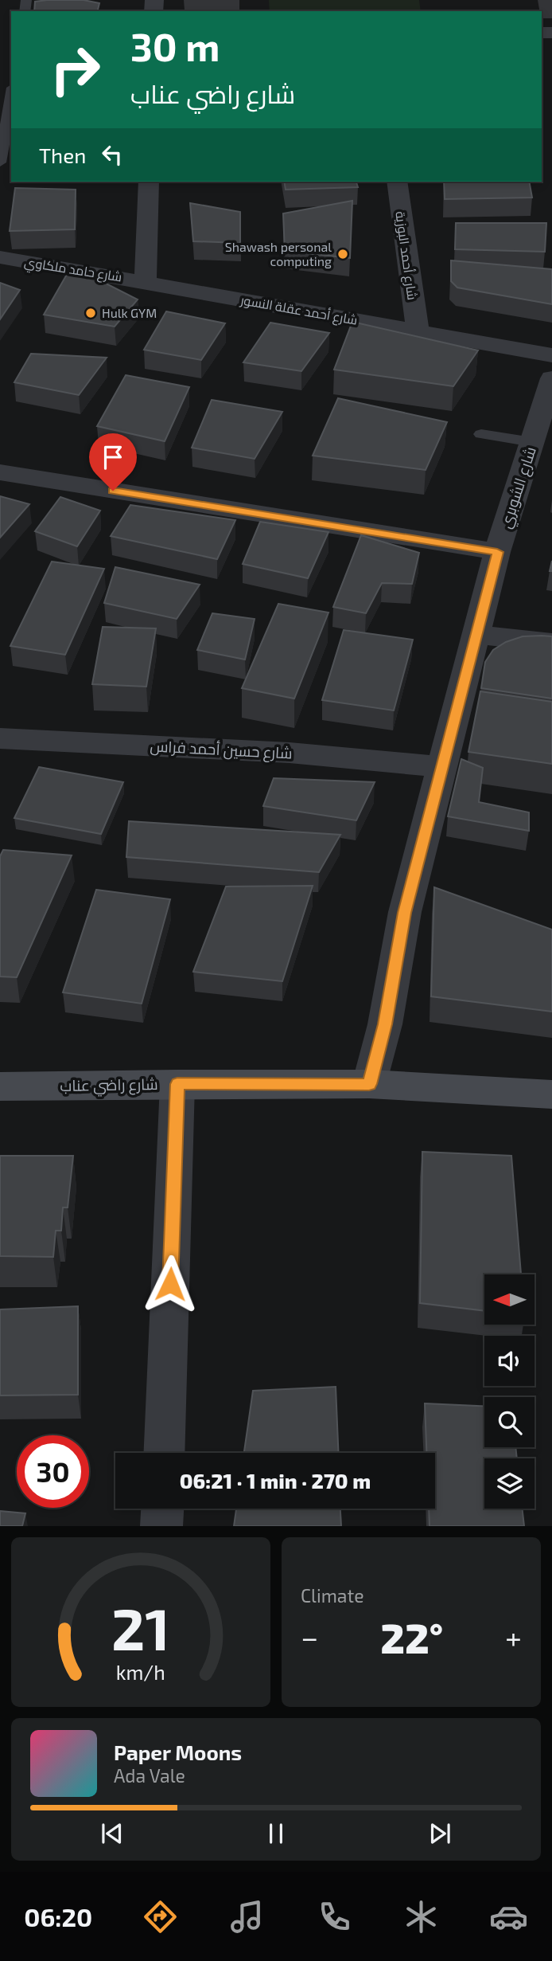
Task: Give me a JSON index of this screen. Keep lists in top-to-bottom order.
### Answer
{
  "streets": {
    "street": [
      "شارع أحمد البوزية",
      "شارع حامد ملكاوي",
      "شارع أحمد عقلة النسور",
      "شارع الشوبري",
      "شارع حسين أحمد فراس",
      "شارع راضي عناب"
    ]
  },
  "crossings": [
    ["شارع أحمد البوزية", "شارع أحمد عقلة النسور"],
    ["شارع حامد ملكاوي", "شارع أحمد عقلة النسور"],
    ["شارع الشوبري", "شارع حسين أحمد فراس"],
    ["شارع الشوبري", "شارع راضي عناب"]
  ],
  "places": ["Shawash personal computing", "Hulk GYM"],
  "north": "left",
  "page": {
    "turn": ["30 m", "شارع راضي عناب"],
    "then": "Then",
    "limit": "30",
    "trip": "06:21 · 1 min · 270 m",
    "tile": "Climate",
    "heat": ["−", "22°", "+"],
    "song": ["Paper Moons", "Ada Vale"],
    "tabs": "06:20",
    "gauge": ["21", "km/h"]
  }
}
